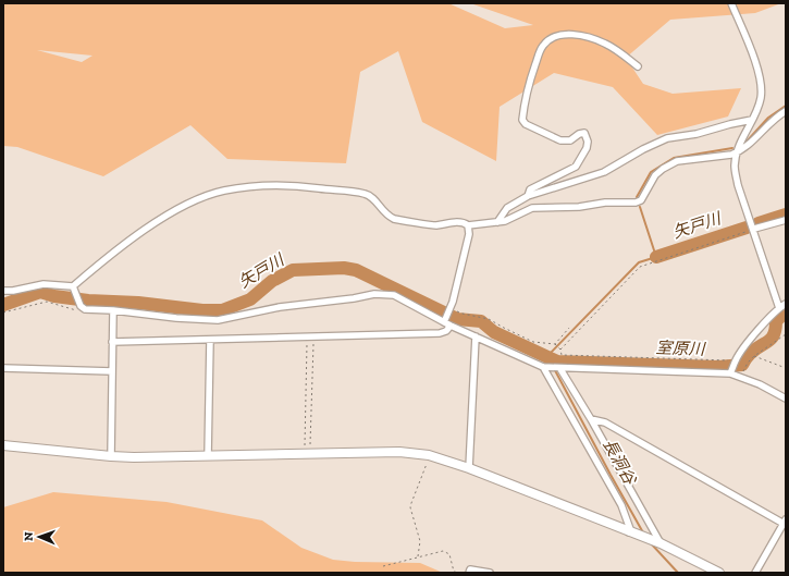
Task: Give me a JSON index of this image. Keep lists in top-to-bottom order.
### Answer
{
  "water": ["矢戸川", "室原川", "長洞谷"],
  "north": "left"
}
